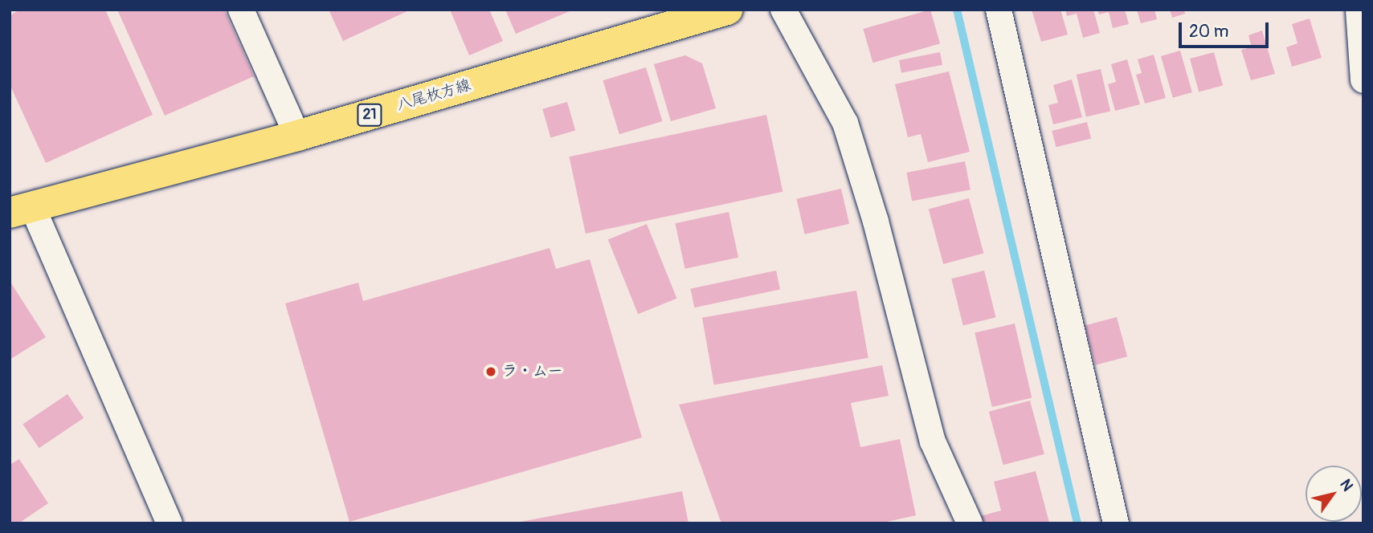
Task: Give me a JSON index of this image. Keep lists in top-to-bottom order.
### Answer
{
  "streets": {
    "main road": ["八尾枚方線", "21"]
  },
  "places": ["ラ・ムー"],
  "scale_bar": "20 m",
  "north": "top right"
}
